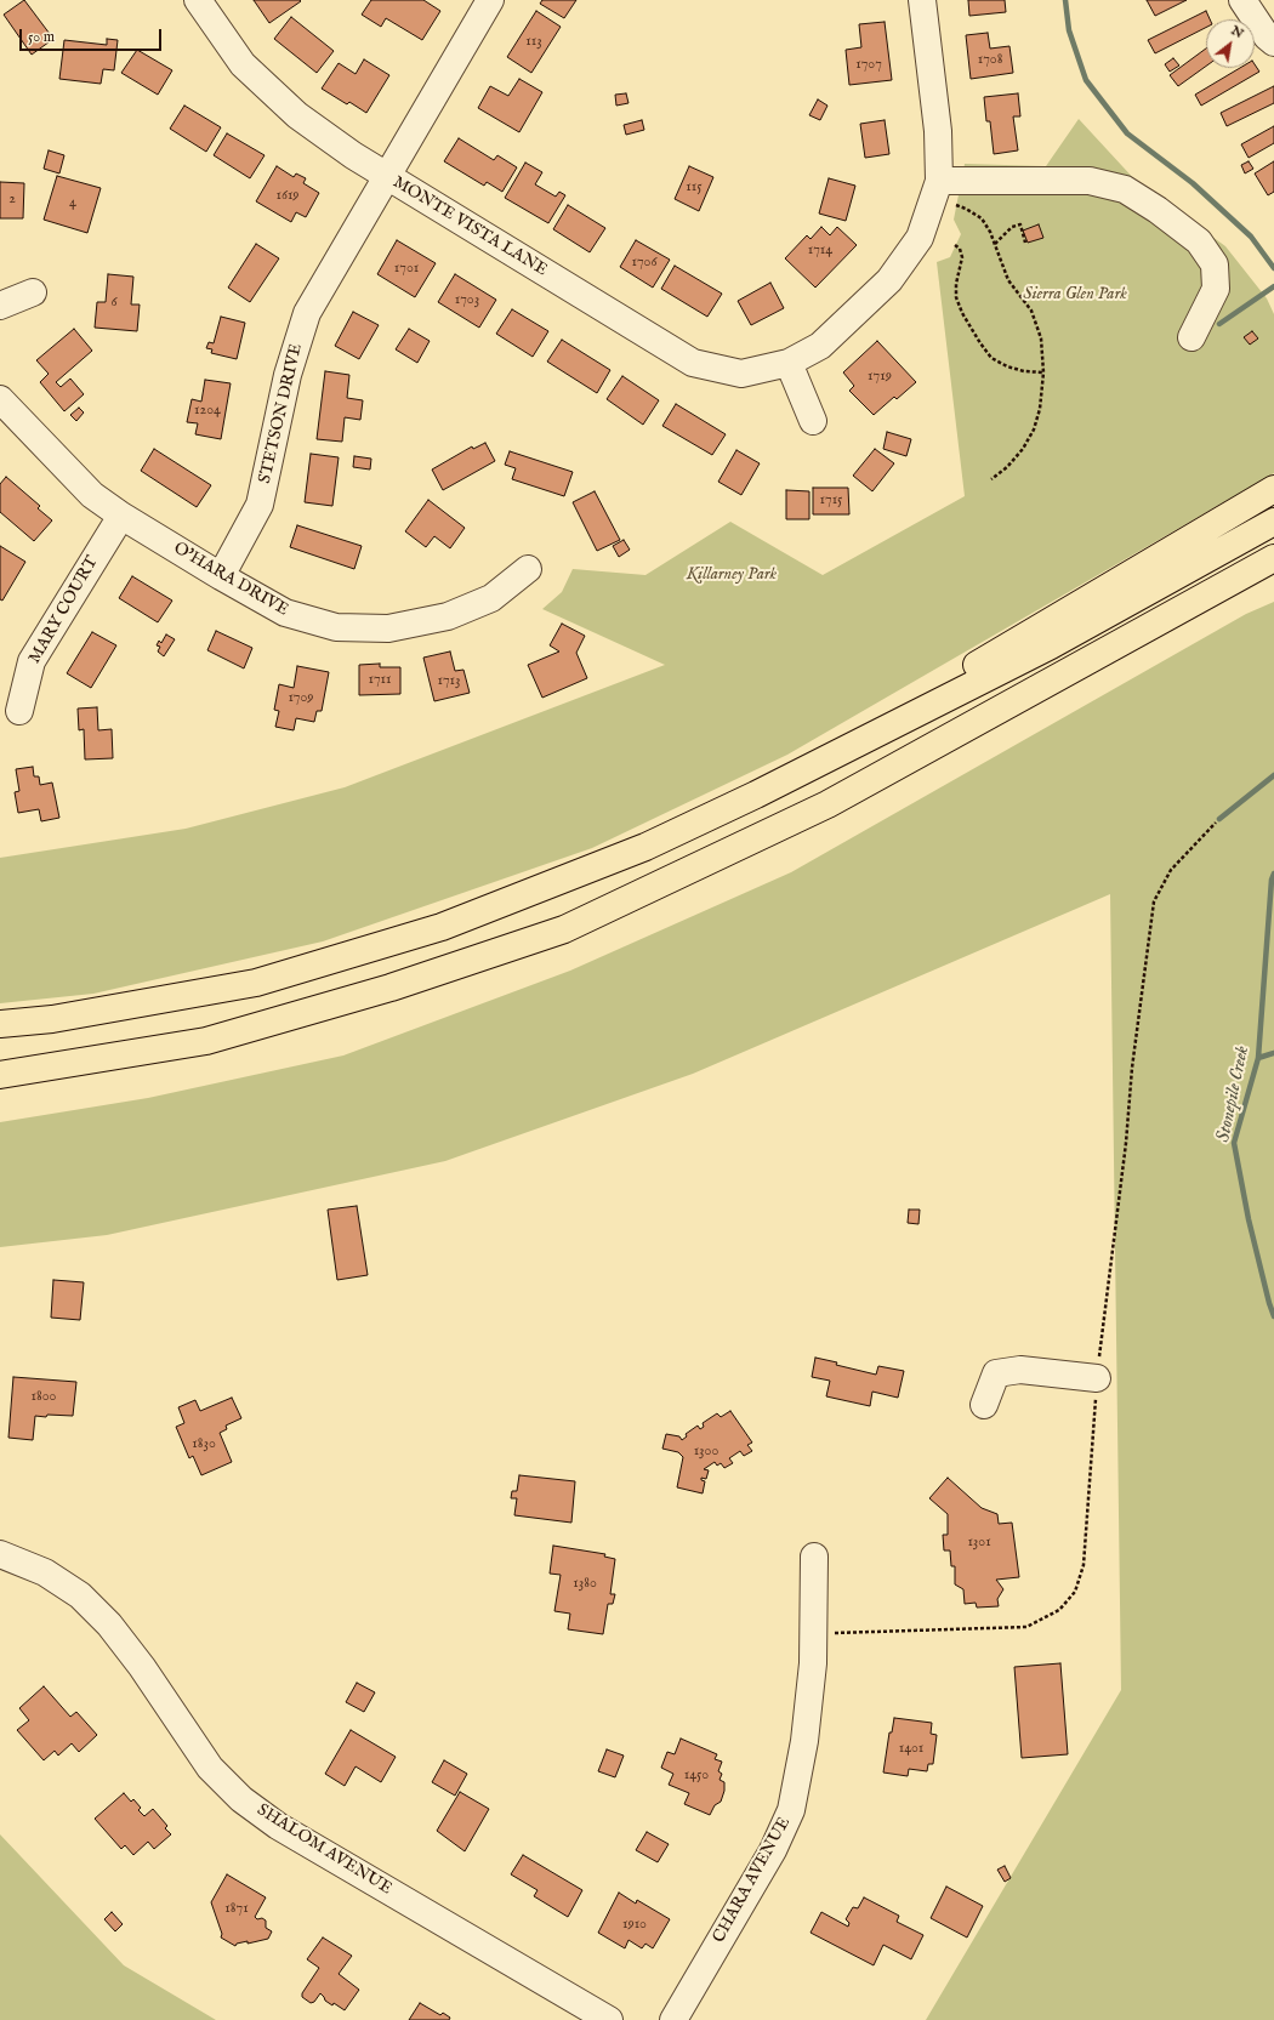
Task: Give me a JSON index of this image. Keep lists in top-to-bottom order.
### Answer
{
  "streets": {
    "street": [
      "MONTE VISTA LANE",
      "STETSON DRIVE",
      "O'HARA DRIVE",
      "MARY COURT",
      "SHALOM AVENUE",
      "CHARA AVENUE"
    ]
  },
  "crossings": [
    ["MONTE VISTA LANE", "STETSON DRIVE"],
    ["STETSON DRIVE", "O'HARA DRIVE"],
    ["O'HARA DRIVE", "MARY COURT"]
  ],
  "water": ["Stonepile Creek"],
  "parks": ["Sierra Glen Park", "Killarney Park"],
  "house_numbers": [
    "113",
    "1708",
    "1707",
    "115",
    "1619",
    "2",
    "4",
    "1714",
    "1706",
    "1701",
    "1703",
    "6",
    "1719",
    "1204",
    "1715",
    "1711",
    "1713",
    "1709",
    "1800",
    "1830",
    "1300",
    "1301",
    "1380",
    "1401",
    "1450",
    "1871",
    "1910"
  ],
  "scale_bar": "50 m",
  "north": "top right"
}
